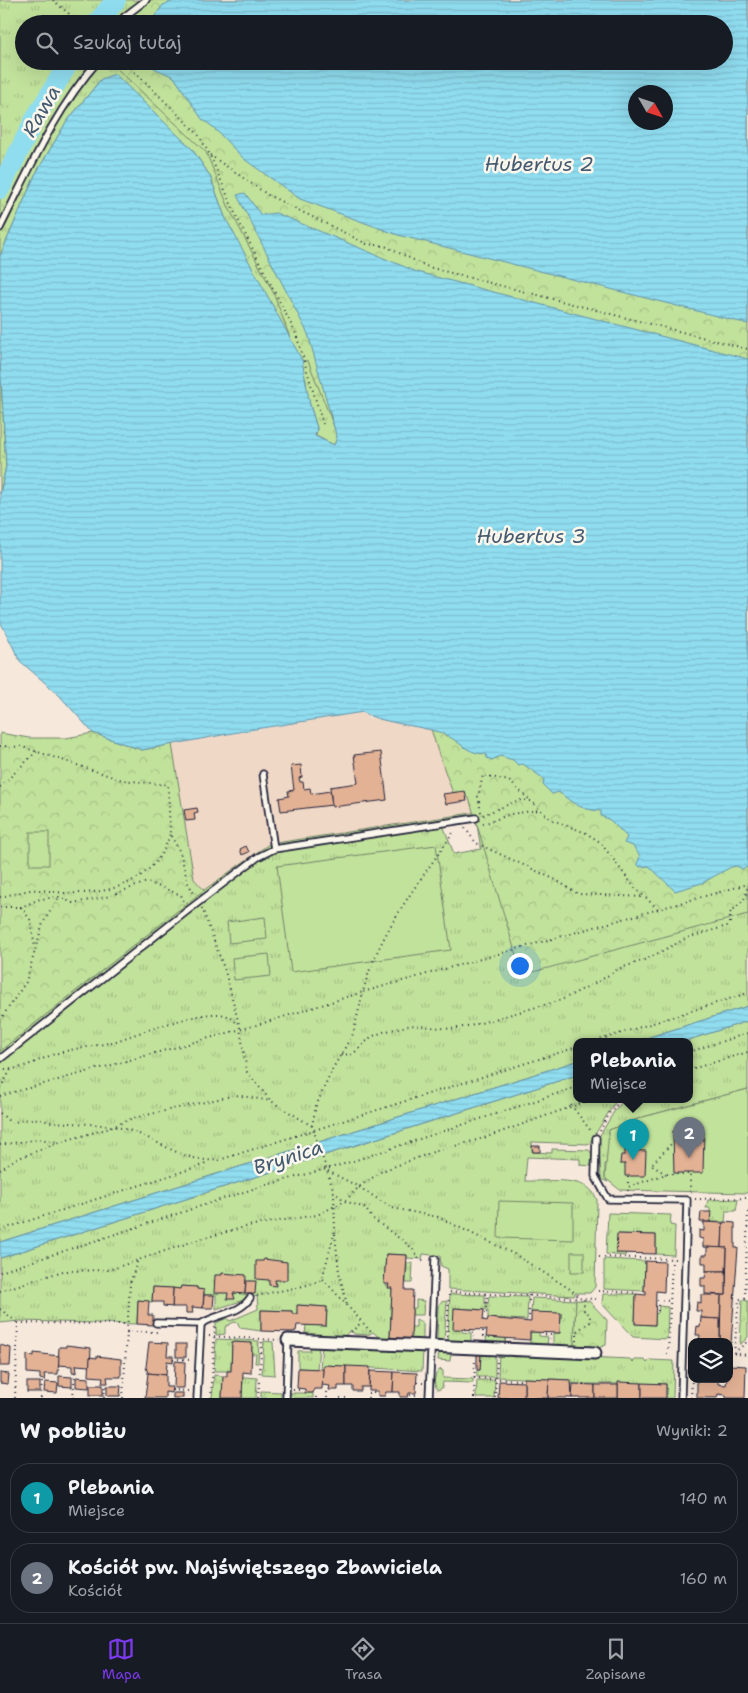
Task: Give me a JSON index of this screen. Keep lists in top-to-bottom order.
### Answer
{
  "water": [
    "Rawa",
    "Hubertus 2",
    "Hubertus 3",
    "Brynica"
  ],
  "north": "bottom right",
  "page": {
    "search": "Szukaj tutaj",
    "popup": ["Plebania", "Miejsce"],
    "pins": ["2", "1"],
    "heading": ["W pobliżu", "Wyniki: 2"],
    "list": [
      {
        "mark": "1",
        "name": "Plebania",
        "note": "Miejsce",
        "value": "140 m"
      },
      {
        "mark": "2",
        "name": "Kościół pw. Najświętszego Zbawiciela",
        "note": "Kościół",
        "value": "160 m"
      }
    ],
    "nav": ["Mapa", "Trasa", "Zapisane"]
  }
}
